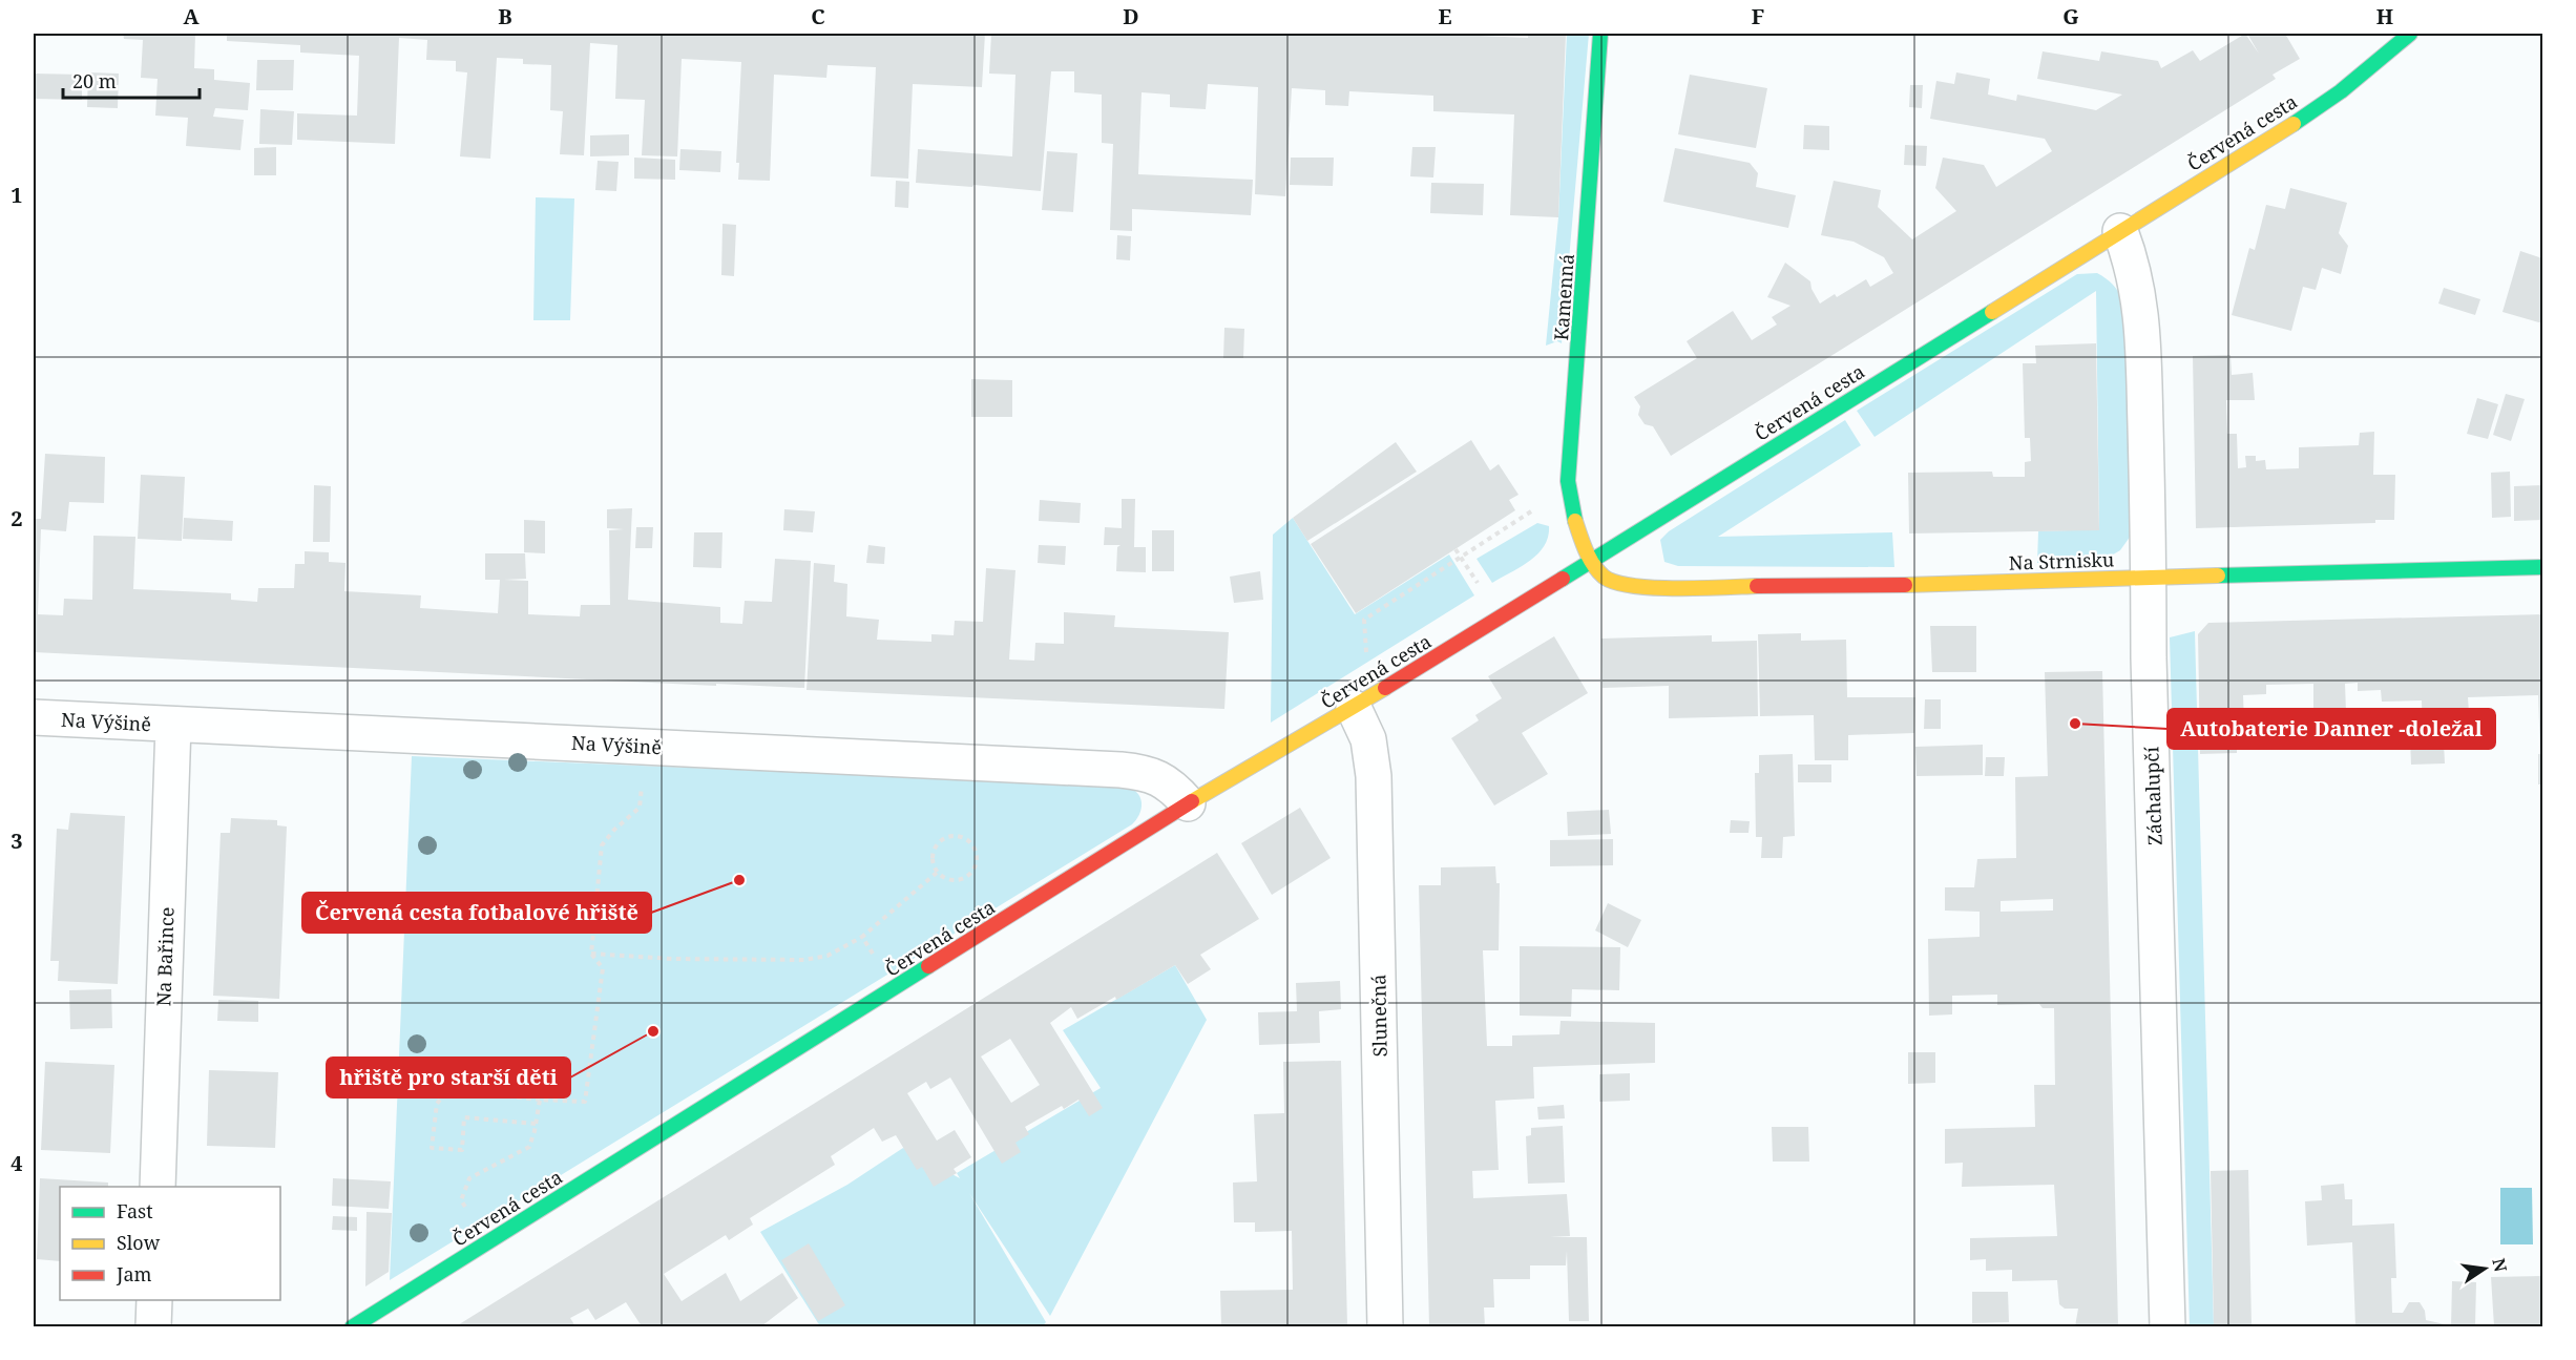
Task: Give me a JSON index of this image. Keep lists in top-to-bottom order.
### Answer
{
  "streets": {
    "street": [
      "Červená cesta",
      "Kamenná",
      "Na Strnisku",
      "Na Výšině",
      "Záchalupčí",
      "Na Bařince",
      "Slunečná"
    ]
  },
  "crossings": [
    ["Červená cesta", "Kamenná"],
    ["Červená cesta", "Na Strnisku"],
    ["Červená cesta", "Na Výšině"],
    ["Červená cesta", "Záchalupčí"],
    ["Červená cesta", "Slunečná"],
    ["Kamenná", "Na Strnisku"],
    ["Na Strnisku", "Záchalupčí"],
    ["Na Výšině", "Na Bařince"]
  ],
  "places": ["Autobaterie Danner -doležal", "Červená cesta fotbalové hřiště", "hřiště pro starší děti"],
  "legend": ["Fast", "Slow", "Jam"],
  "scale_bar": "20 m",
  "north": "right",
  "grid": {
    "columns": [
      "A",
      "B",
      "C",
      "D",
      "E",
      "F",
      "G",
      "H"
    ],
    "rows": [
      "1",
      "2",
      "3",
      "4"
    ]
  }
}
